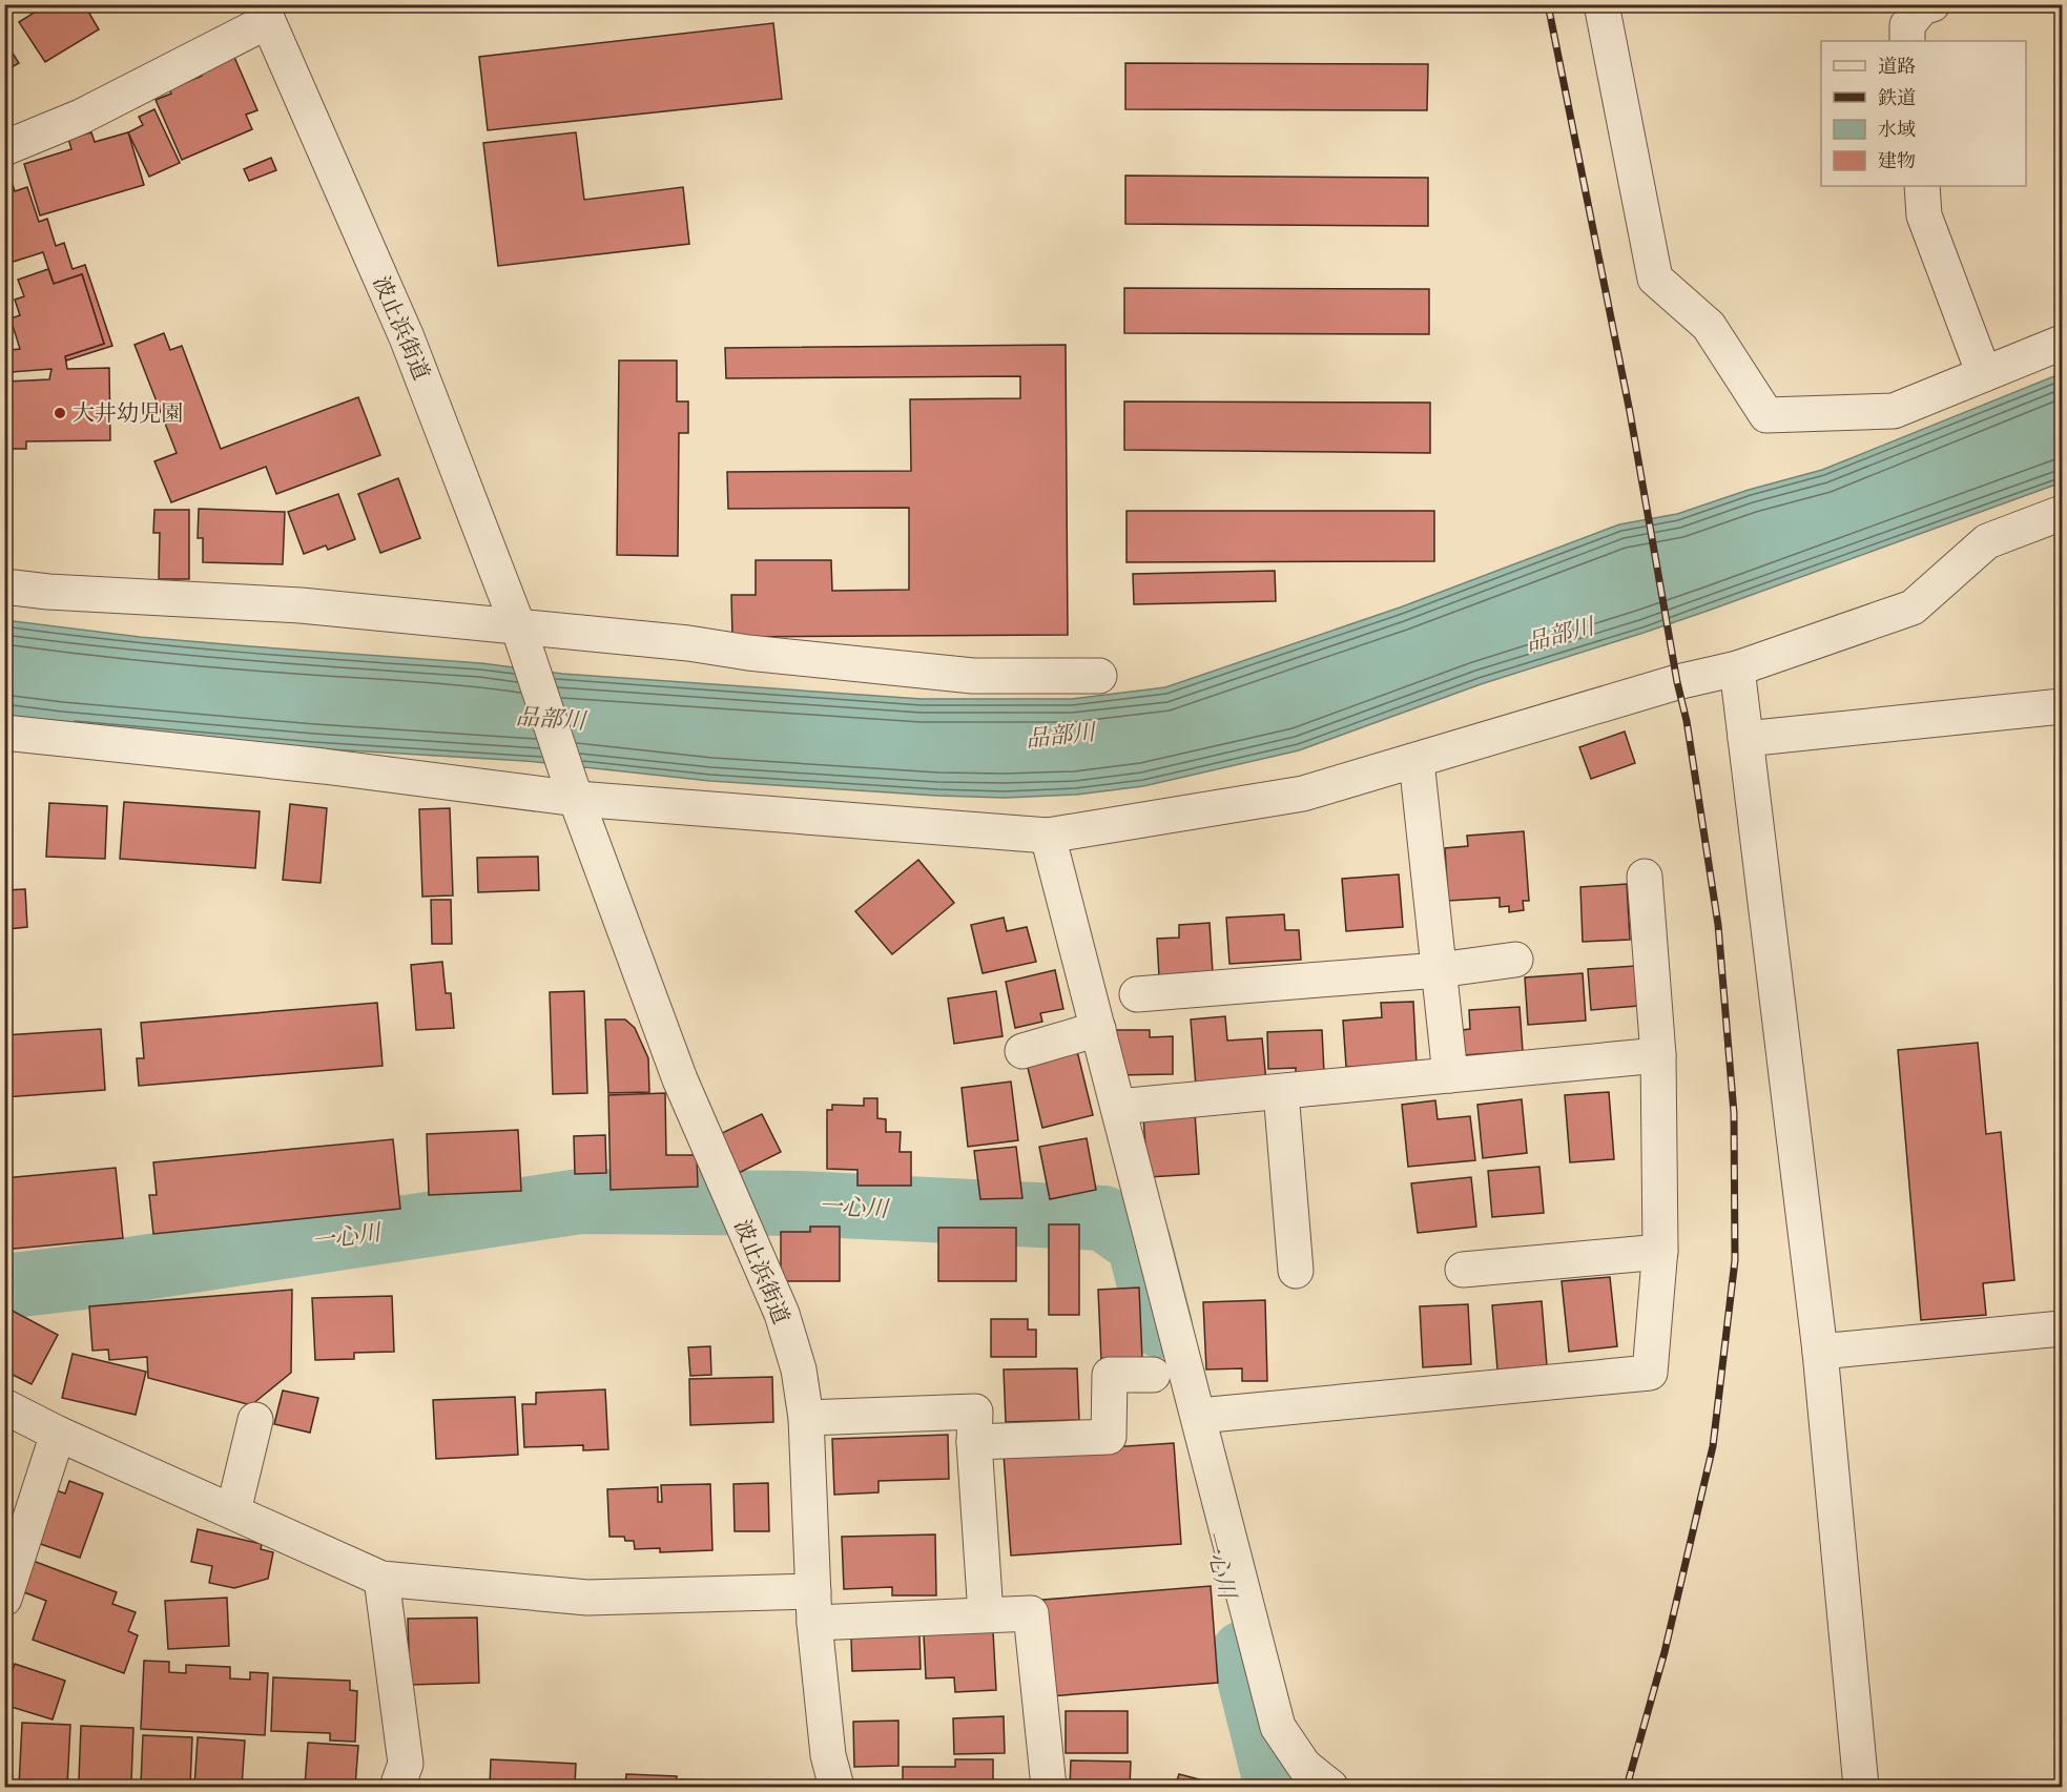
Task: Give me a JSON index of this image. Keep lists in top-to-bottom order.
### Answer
{
  "streets": {
    "street": ["波止浜街道"]
  },
  "water": ["品部川", "一心川"],
  "places": ["大井幼児園"],
  "legend": [
    "道路",
    "鉄道",
    "水域",
    "建物"
  ]
}
